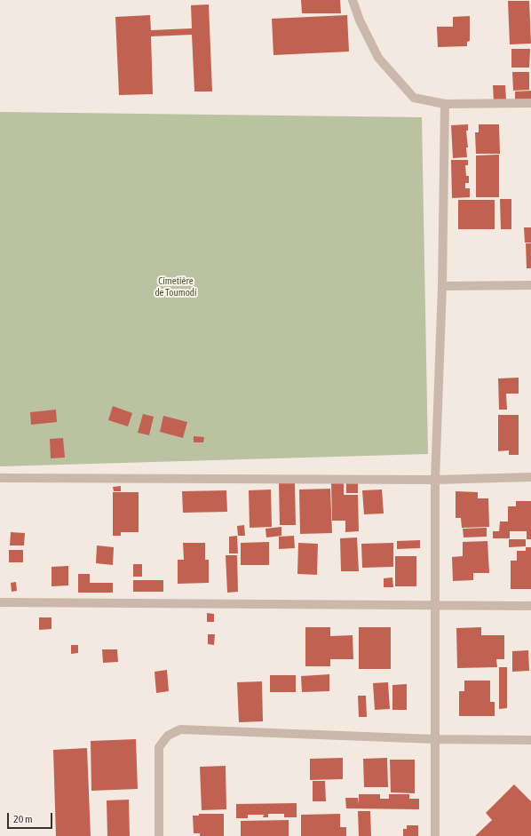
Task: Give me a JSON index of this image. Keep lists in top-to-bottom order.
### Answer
{
  "parks": ["Cimetière de Toumodi"],
  "scale_bar": "20 m"
}
